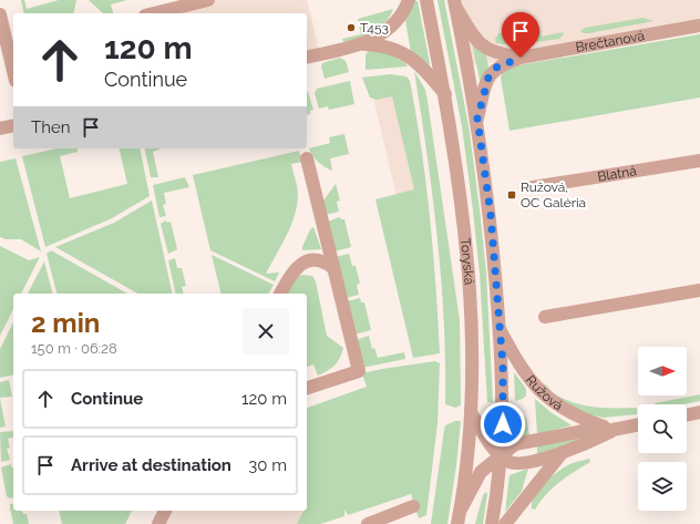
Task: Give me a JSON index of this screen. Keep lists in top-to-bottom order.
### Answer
{
  "streets": {
    "street": [
      "Brečtanová",
      "Blatná",
      "Toryská",
      "Ružová"
    ]
  },
  "crossings": [
    ["Toryská", "Ružová"]
  ],
  "places": {
    "other": ["T453"],
    "transit": ["Ružová, OC Galéria"]
  },
  "north": "right",
  "page": {
    "turn": ["120 m", "Continue"],
    "then": "Then",
    "heading": ["2 min", "150 m · 06:28"],
    "list": [
      {
        "name": "Continue",
        "value": "120 m"
      },
      {
        "name": "Arrive at destination",
        "value": "30 m"
      }
    ]
  }
}
